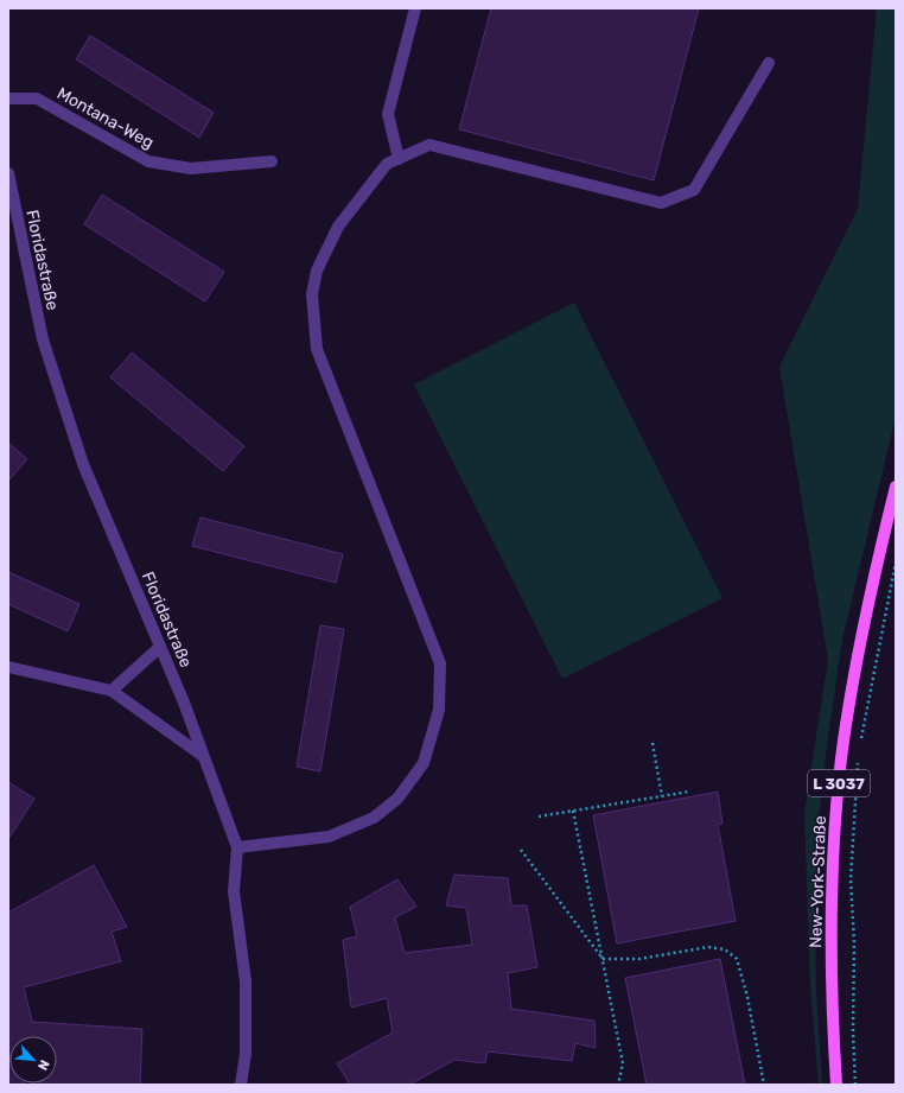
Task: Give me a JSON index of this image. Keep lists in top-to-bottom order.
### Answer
{
  "streets": {
    "main road": ["L 3037", "New-York-Straße"],
    "street": ["Montana-Weg", "Floridastraße"]
  },
  "north": "bottom right"
}
